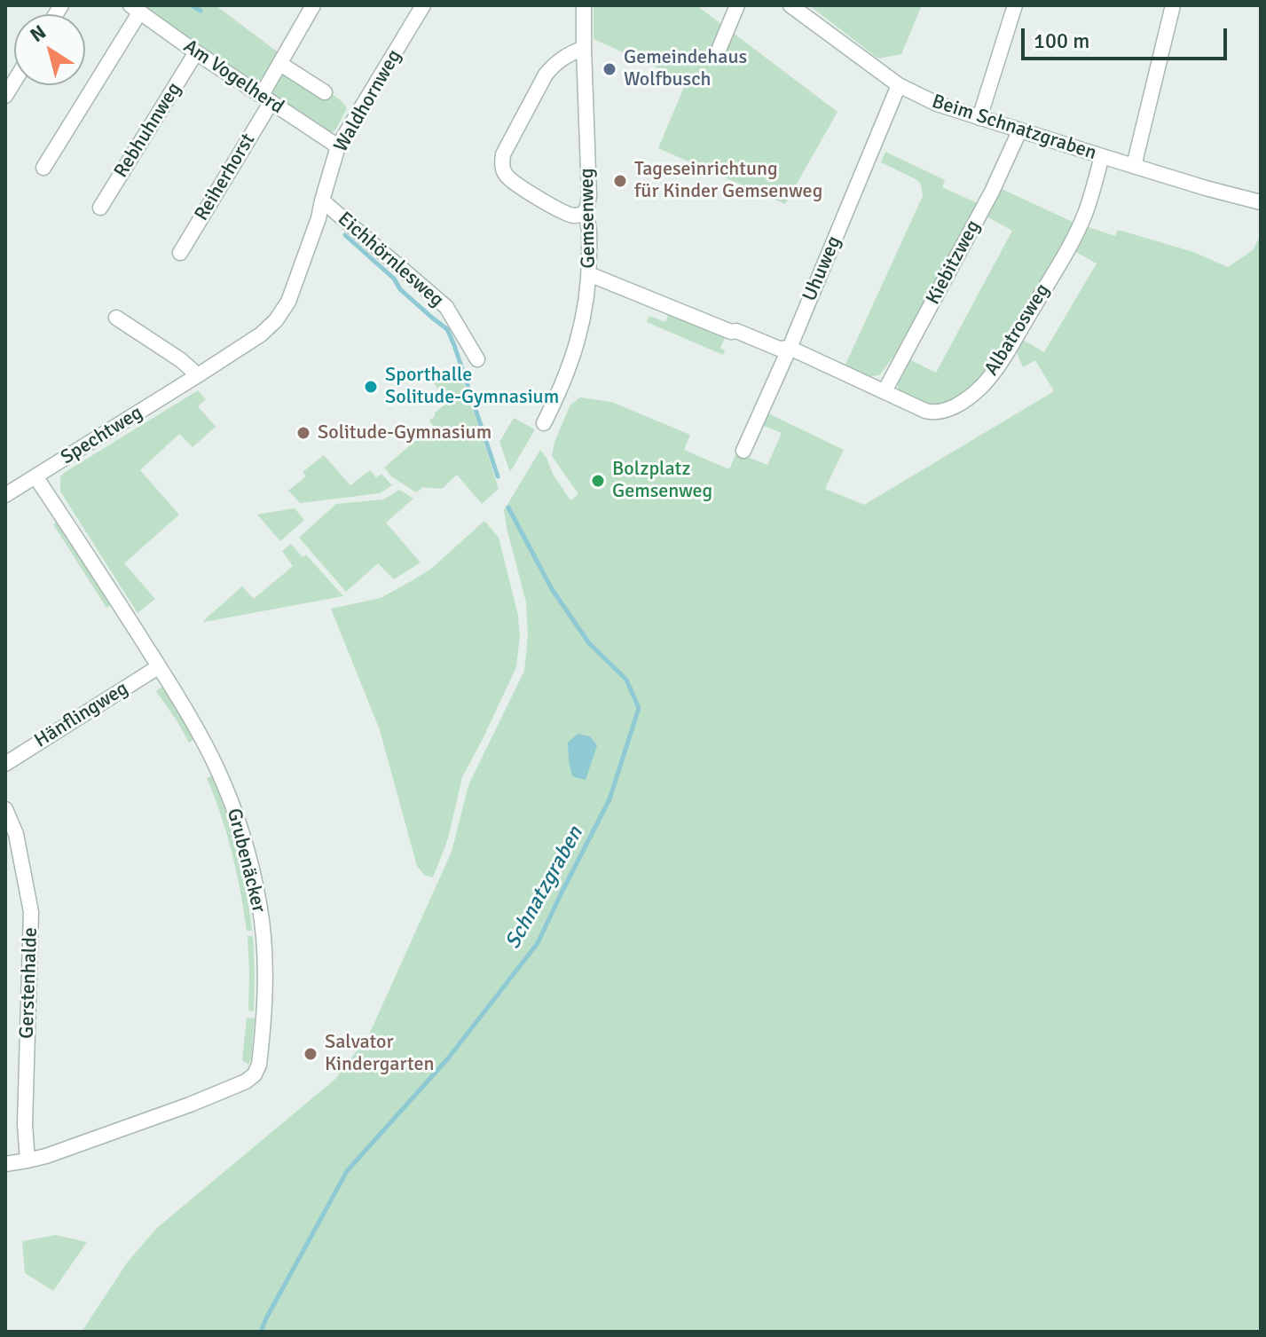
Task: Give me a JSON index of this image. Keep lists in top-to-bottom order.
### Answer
{
  "streets": {
    "street": [
      "Am Vogelherd",
      "Waldhornweg",
      "Beim Schnatzgraben",
      "Rebhuhnweg",
      "Reiherhorst",
      "Gemsenweg",
      "Eichhörnlesweg",
      "Kiebitzweg",
      "Uhuweg",
      "Albatrosweg",
      "Spechtweg",
      "Hänflingweg",
      "Grubenäcker",
      "Gerstenhalde"
    ]
  },
  "crossings": [
    ["Am Vogelherd", "Waldhornweg"],
    ["Am Vogelherd", "Rebhuhnweg"],
    ["Am Vogelherd", "Reiherhorst"],
    ["Waldhornweg", "Eichhörnlesweg"],
    ["Waldhornweg", "Spechtweg"],
    ["Beim Schnatzgraben", "Kiebitzweg"],
    ["Beim Schnatzgraben", "Uhuweg"],
    ["Beim Schnatzgraben", "Albatrosweg"],
    ["Gemsenweg", "Albatrosweg"],
    ["Eichhörnlesweg", "Spechtweg"],
    ["Kiebitzweg", "Albatrosweg"],
    ["Uhuweg", "Albatrosweg"],
    ["Spechtweg", "Grubenäcker"],
    ["Hänflingweg", "Grubenäcker"],
    ["Grubenäcker", "Gerstenhalde"]
  ],
  "water": ["Schnatzgraben"],
  "places": [
    "Gemeindehaus Wolfbusch",
    "Tageseinrichtung für Kinder Gemsenweg",
    "Sporthalle Solitude-Gymnasium",
    "Solitude-Gymnasium",
    "Bolzplatz Gemsenweg",
    "Salvator Kindergarten"
  ],
  "scale_bar": "100 m",
  "north": "top left"
}
